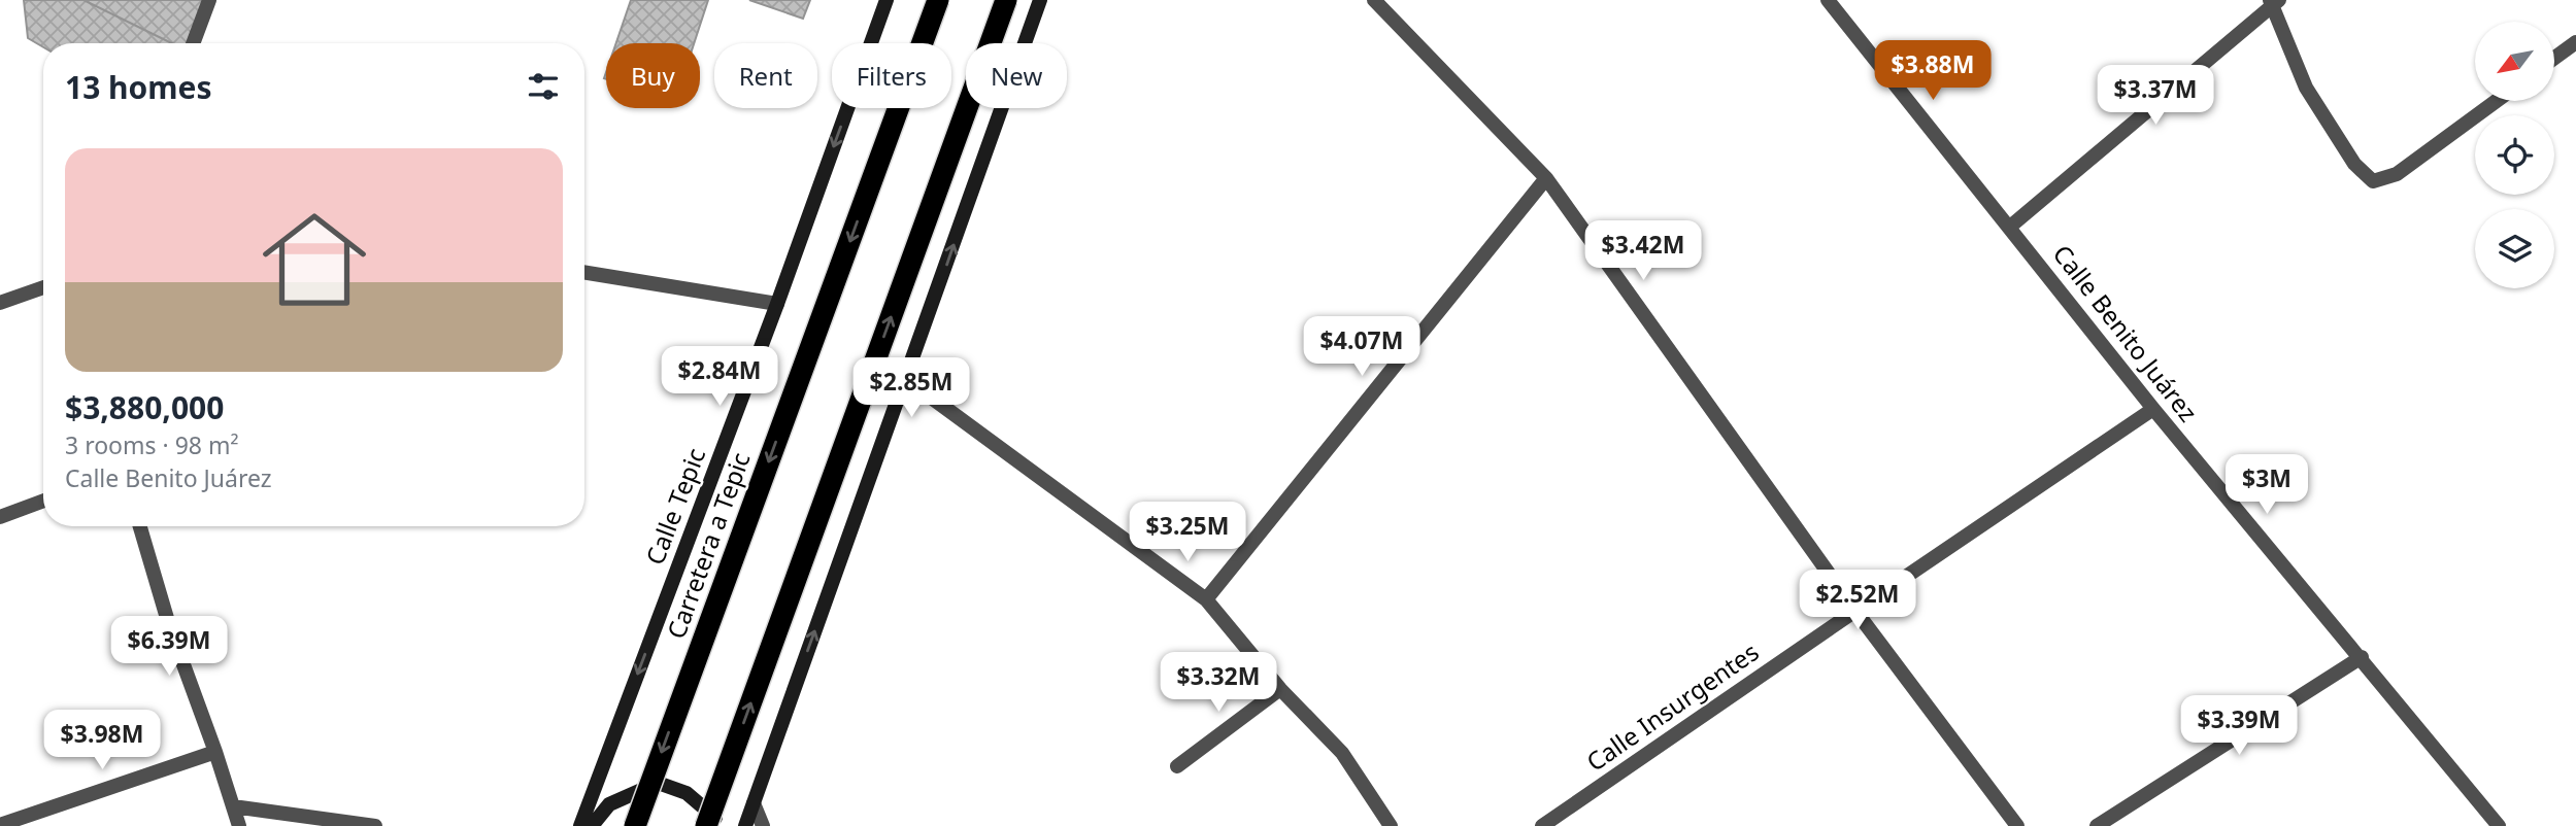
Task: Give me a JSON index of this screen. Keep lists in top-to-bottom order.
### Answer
{
  "streets": {
    "highway": ["Carretera a Tepic"],
    "main road": ["Calle Tepic"],
    "street": ["Calle Benito Juárez", "Calle Insurgentes"]
  },
  "crossings": [
    ["Calle Benito Juárez", "Calle Insurgentes"]
  ],
  "one_way": ["Calle Tepic"],
  "north": "bottom left",
  "page": {
    "price": [
      "$3.88M",
      "$3.37M",
      "$3.42M",
      "$4.07M",
      "$2.84M",
      "$2.85M",
      "$3M",
      "$3.25M",
      "$2.52M",
      "$6.39M",
      "$3.32M",
      "$3.39M",
      "$3.98M"
    ],
    "chip": [
      "Buy",
      "Rent",
      "Filters",
      "New"
    ],
    "heading": "13 homes",
    "list": [
      {
        "name": "$3,880,000",
        "note": "3 rooms · 98 m² · Calle Benito Juárez"
      }
    ]
  }
}
